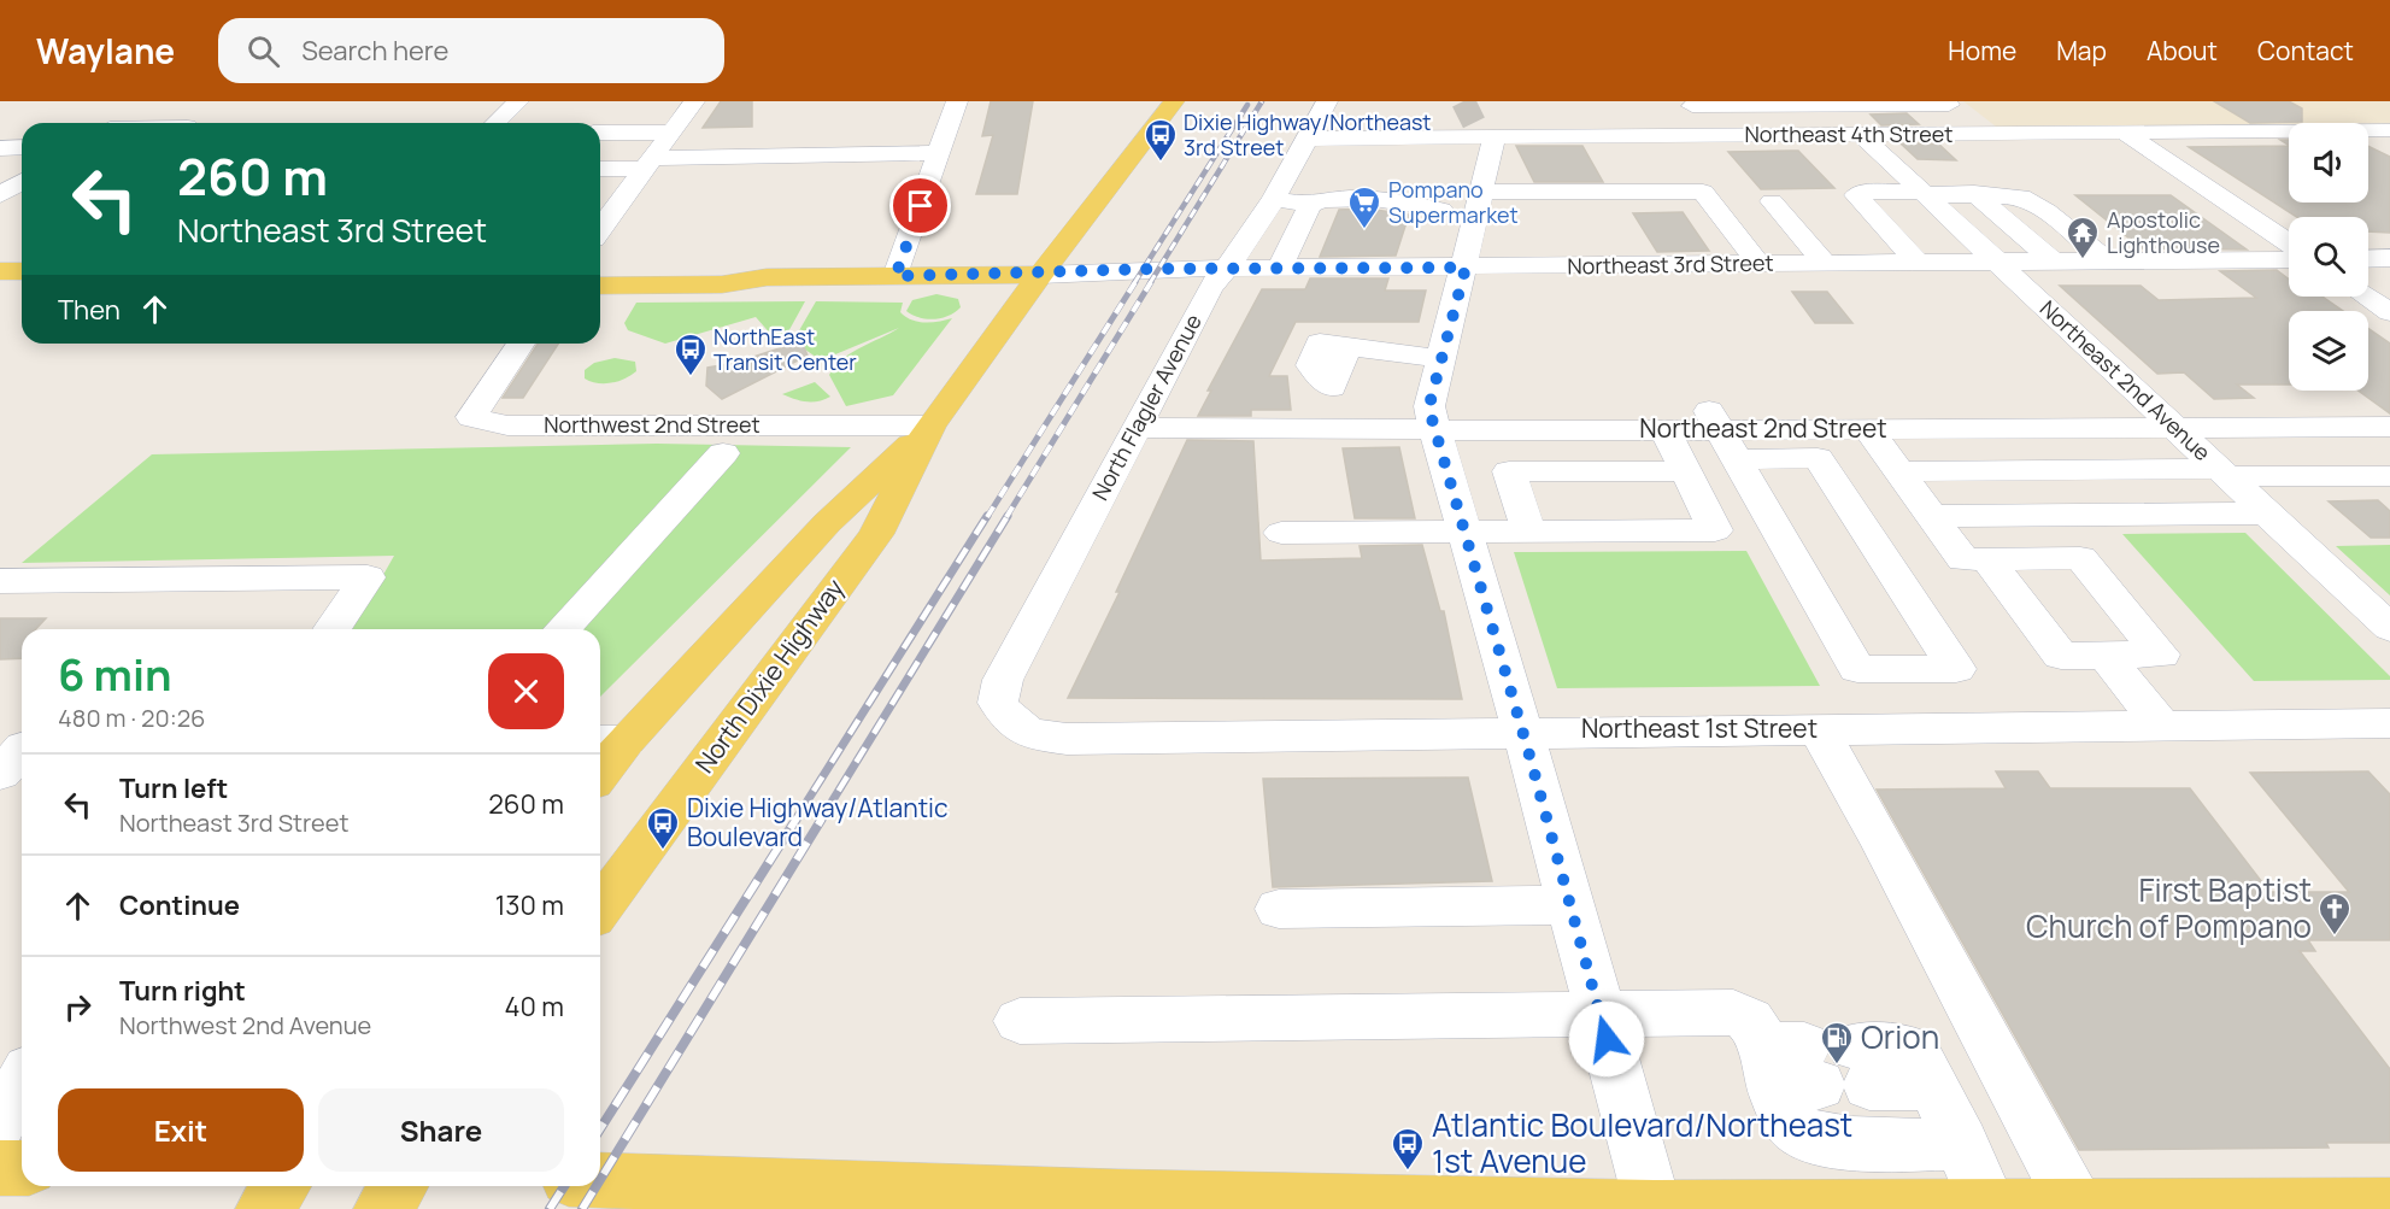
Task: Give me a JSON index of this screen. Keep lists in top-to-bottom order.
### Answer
{
  "streets": {
    "main road": ["North Dixie Highway"],
    "street": [
      "Northeast 4th Street",
      "Northeast 3rd Street",
      "Northeast 2nd Avenue",
      "North Flagler Avenue",
      "Northwest 2nd Street",
      "Northeast 2nd Street",
      "Northeast 1st Street"
    ]
  },
  "crossings": [
    ["Northeast 4th Street", "Northeast 2nd Avenue"],
    ["Northeast 4th Street", "North Flagler Avenue"],
    ["Northeast 3rd Street", "Northeast 2nd Avenue"],
    ["Northeast 3rd Street", "North Flagler Avenue"],
    ["Northeast 3rd Street", "North Dixie Highway"],
    ["Northeast 2nd Avenue", "Northeast 2nd Street"],
    ["North Flagler Avenue", "Northeast 2nd Street"],
    ["North Flagler Avenue", "Northeast 1st Street"],
    ["Northwest 2nd Street", "North Dixie Highway"]
  ],
  "places": {
    "bus stop": [
      "Dixie Highway/Northeast 3rd Street",
      "NorthEast Transit Center",
      "Dixie Highway/Atlantic Boulevard",
      "Atlantic Boulevard/Northeast 1st Avenue"
    ],
    "supermarket": ["Pompano Supermarket"],
    "temple": ["Apostolic Lighthouse"],
    "church": ["First Baptist Church of Pompano"],
    "fuel station": ["Orion"]
  },
  "page": {
    "header": "Waylane",
    "search": "Search here",
    "nav": [
      "Home",
      "Map",
      "About",
      "Contact"
    ],
    "turn": ["260 m", "Northeast 3rd Street"],
    "then": "Then",
    "heading": ["6 min", "480 m · 20:26"],
    "list": [
      {
        "name": "Turn left",
        "note": "Northeast 3rd Street",
        "value": "260 m"
      },
      {
        "name": "Continue",
        "value": "130 m"
      },
      {
        "name": "Turn right",
        "note": "Northwest 2nd Avenue",
        "value": "40 m"
      }
    ],
    "buttons": ["Exit", "Share"]
  }
}
